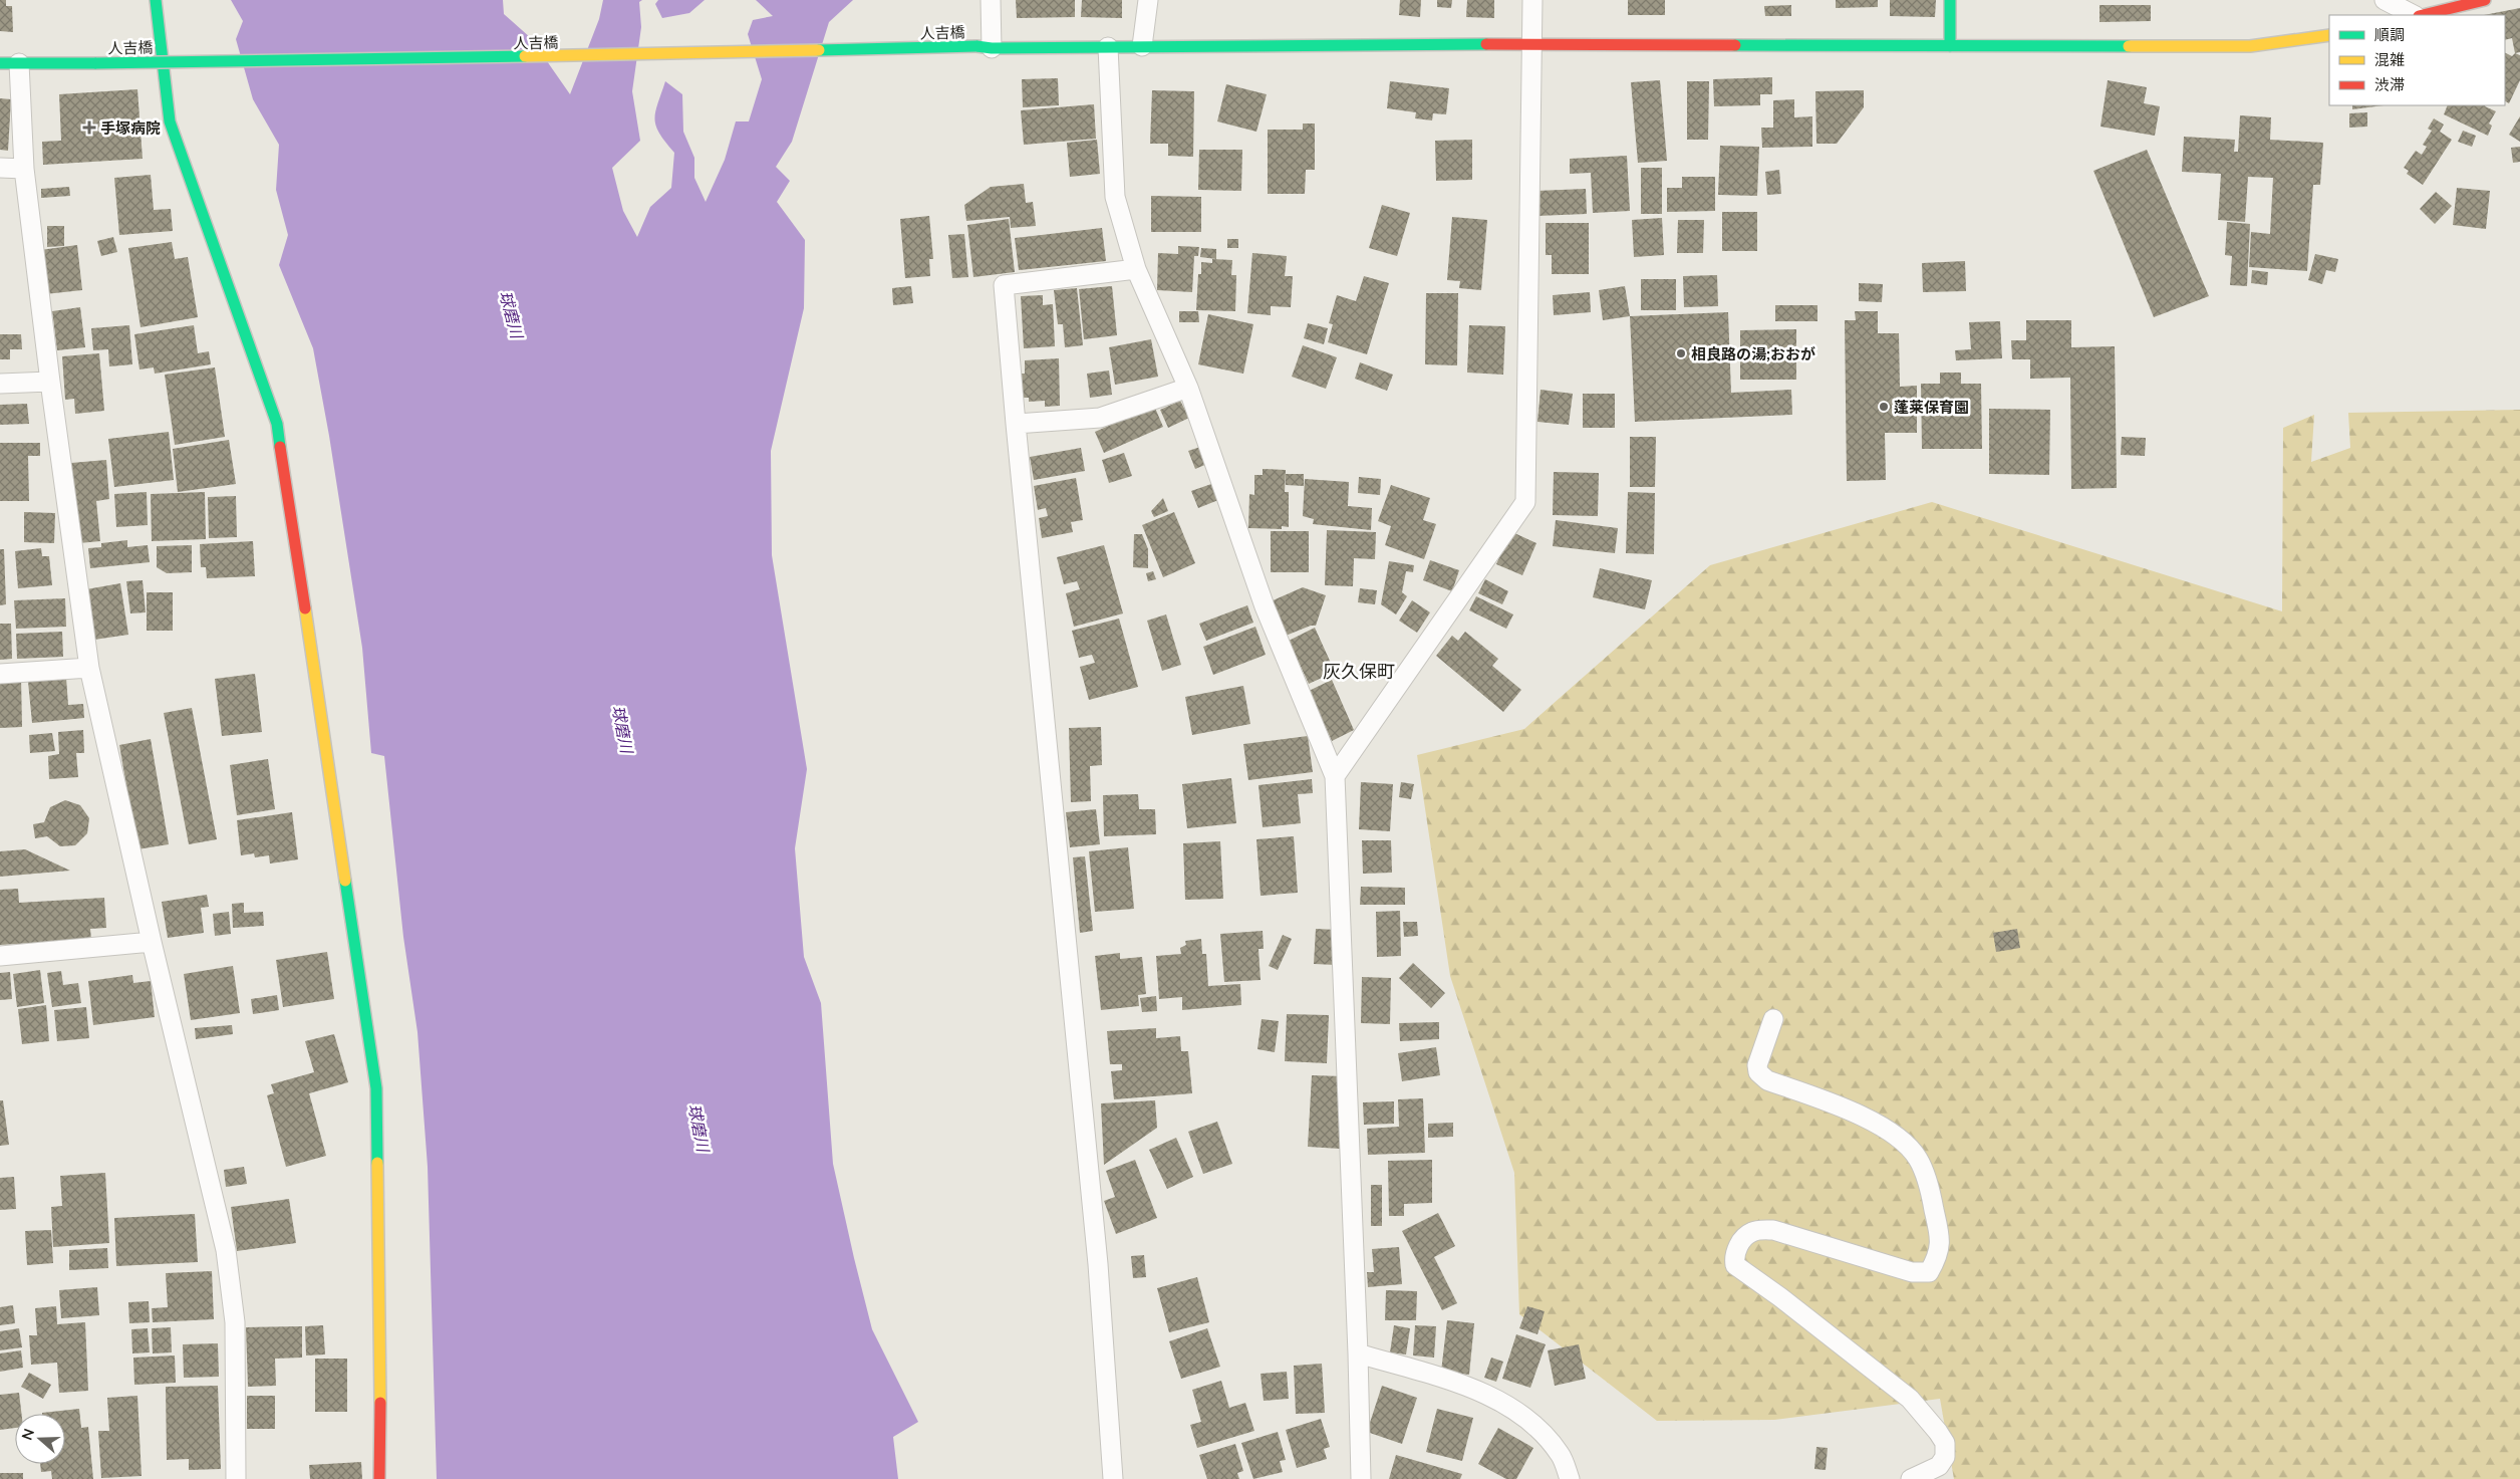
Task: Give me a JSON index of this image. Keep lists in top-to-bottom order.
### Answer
{
  "streets": {
    "street": ["人吉橋"]
  },
  "districts": ["灰久保町"],
  "water": ["球磨川"],
  "places": {
    "health": ["手塚病院"],
    "other": ["相良路の湯;おおが", "蓬莱保育園"]
  },
  "legend": ["順調", "混雑", "渋滞"],
  "north": "left"
}
